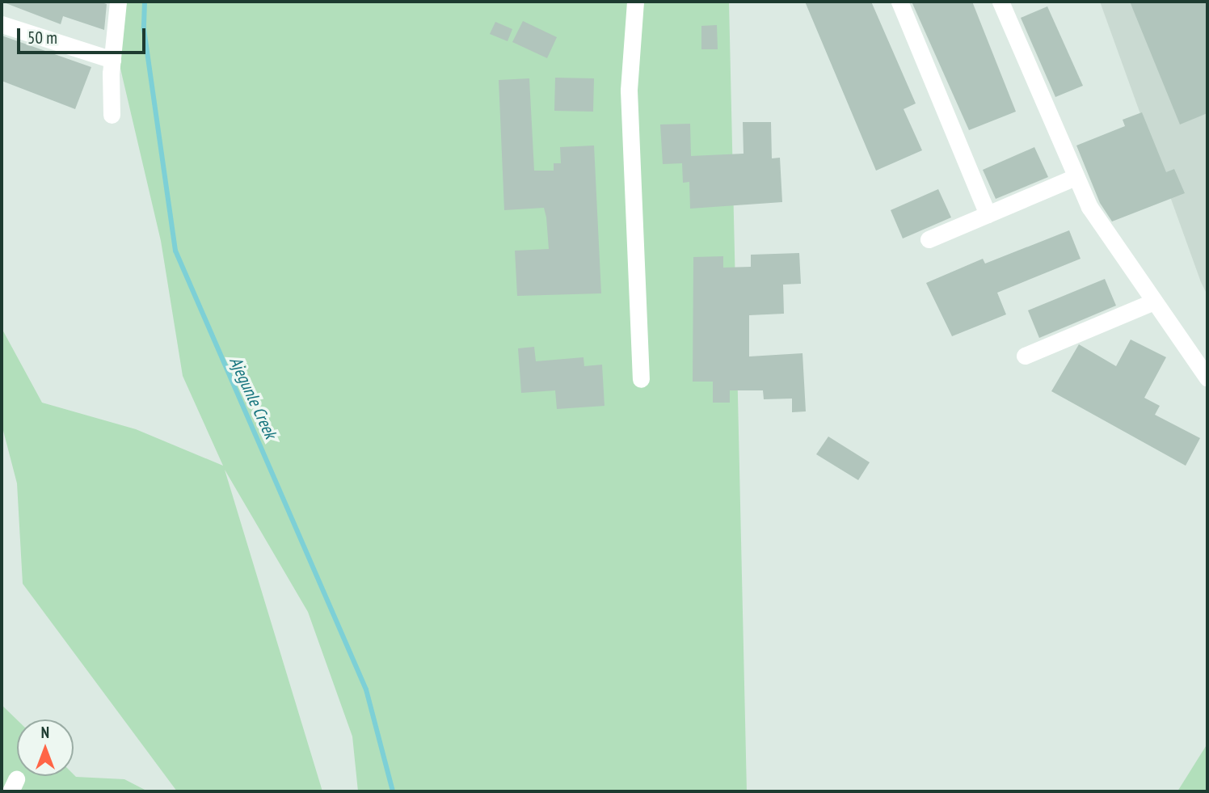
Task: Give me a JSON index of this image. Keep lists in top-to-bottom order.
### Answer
{
  "water": ["Ajegunle Creek"],
  "scale_bar": "50 m",
  "north": "top"
}
